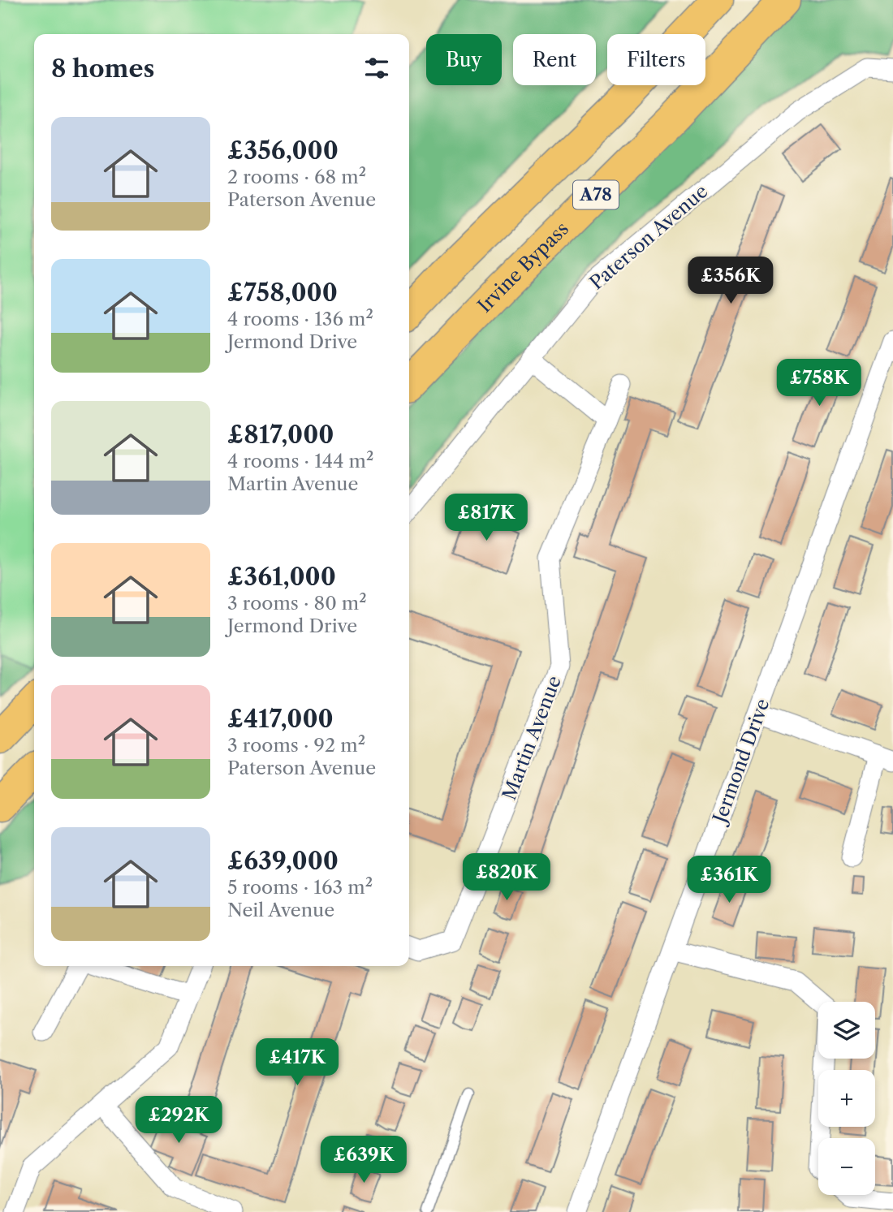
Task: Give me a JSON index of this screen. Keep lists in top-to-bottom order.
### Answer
{
  "streets": {
    "highway": ["A78", "Irvine Bypass"],
    "street": ["Paterson Avenue", "Martin Avenue", "Jermond Drive"]
  },
  "page": {
    "chip": ["Buy", "Rent", "Filters"],
    "heading": "8 homes",
    "list": [
      {
        "name": "£356,000",
        "note": "2 rooms · 68 m² · Paterson Avenue"
      },
      {
        "name": "£758,000",
        "note": "4 rooms · 136 m² · Jermond Drive"
      },
      {
        "name": "£817,000",
        "note": "4 rooms · 144 m² · Martin Avenue"
      },
      {
        "name": "£361,000",
        "note": "3 rooms · 80 m² · Jermond Drive"
      },
      {
        "name": "£417,000",
        "note": "3 rooms · 92 m² · Paterson Avenue"
      },
      {
        "name": "£639,000",
        "note": "5 rooms · 163 m² · Neil Avenue"
      }
    ],
    "price": [
      "£356K",
      "£758K",
      "£817K",
      "£820K",
      "£361K",
      "£417K",
      "£292K",
      "£639K"
    ],
    "map_buttons": ["+", "−"]
  }
}
